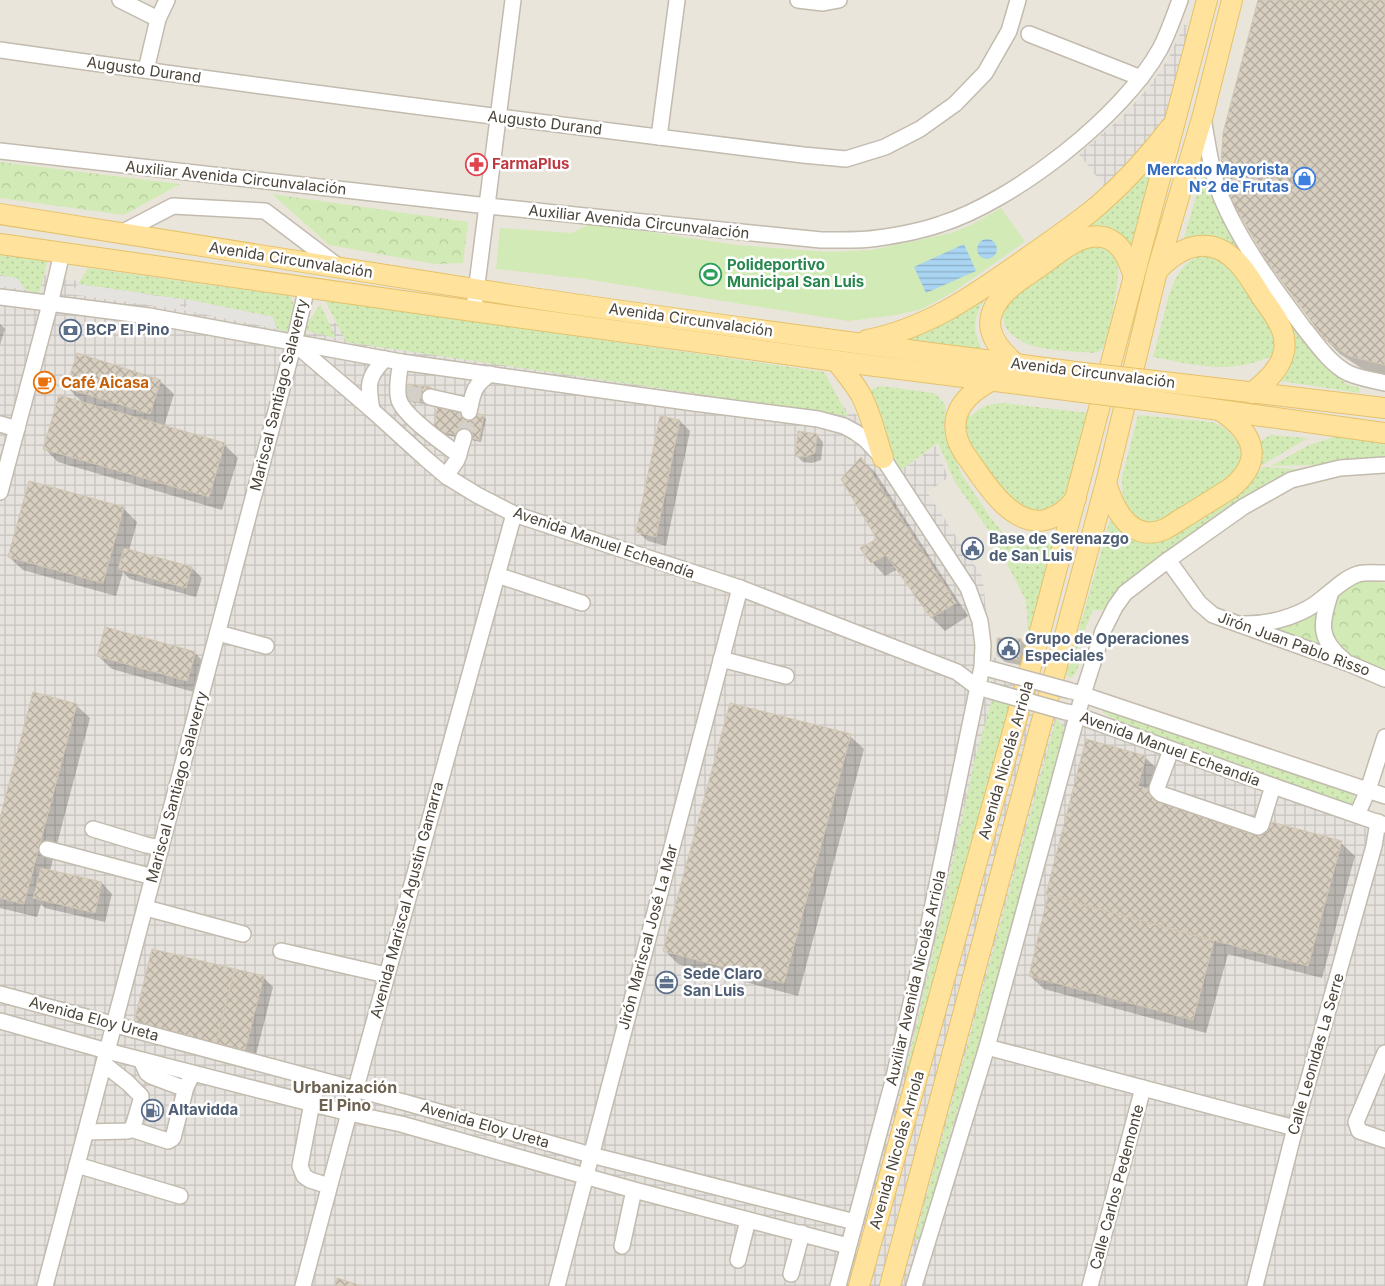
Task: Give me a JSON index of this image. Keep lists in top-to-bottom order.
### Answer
{
  "streets": {
    "main road": ["Avenida Circunvalación", "Avenida Nicolás Arriola"],
    "street": [
      "Augusto Durand",
      "Auxiliar Avenida Circunvalación",
      "Mariscal Santiago Salaverry",
      "Avenida Manuel Echeandía",
      "Jirón Juan Pablo Risso",
      "Avenida Mariscal Agustin Gamarra",
      "Jirón Mariscal José La Mar",
      "Auxiliar Avenida Nicolás Arriola",
      "Avenida Eloy Ureta",
      "Calle Leonidas La Serre",
      "Calle Carlos Pedemonte"
    ]
  },
  "crossings": [
    ["Avenida Circunvalación", "Mariscal Santiago Salaverry"],
    ["Mariscal Santiago Salaverry", "Avenida Manuel Echeandía"],
    ["Mariscal Santiago Salaverry", "Avenida Eloy Ureta"],
    ["Avenida Manuel Echeandía", "Avenida Mariscal Agustin Gamarra"],
    ["Avenida Manuel Echeandía", "Jirón Mariscal José La Mar"],
    ["Avenida Manuel Echeandía", "Auxiliar Avenida Nicolás Arriola"],
    ["Avenida Manuel Echeandía", "Calle Leonidas La Serre"],
    ["Avenida Mariscal Agustin Gamarra", "Avenida Eloy Ureta"],
    ["Jirón Mariscal José La Mar", "Avenida Eloy Ureta"],
    ["Auxiliar Avenida Nicolás Arriola", "Avenida Eloy Ureta"]
  ],
  "districts": ["Urbanización El Pino"],
  "places": {
    "pharmacy": ["FarmaPlus"],
    "shop": ["Mercado Mayorista N°2 de Frutas"],
    "sports": ["Polideportivo Municipal San Luis"],
    "bank": ["BCP El Pino"],
    "cafe": ["Café Aicasa"],
    "public building": ["Base de Serenazgo de San Luis", "Grupo de Operaciones Especiales"],
    "office": ["Sede Claro San Luis"],
    "fuel station": ["Altavidda"]
  }
}
